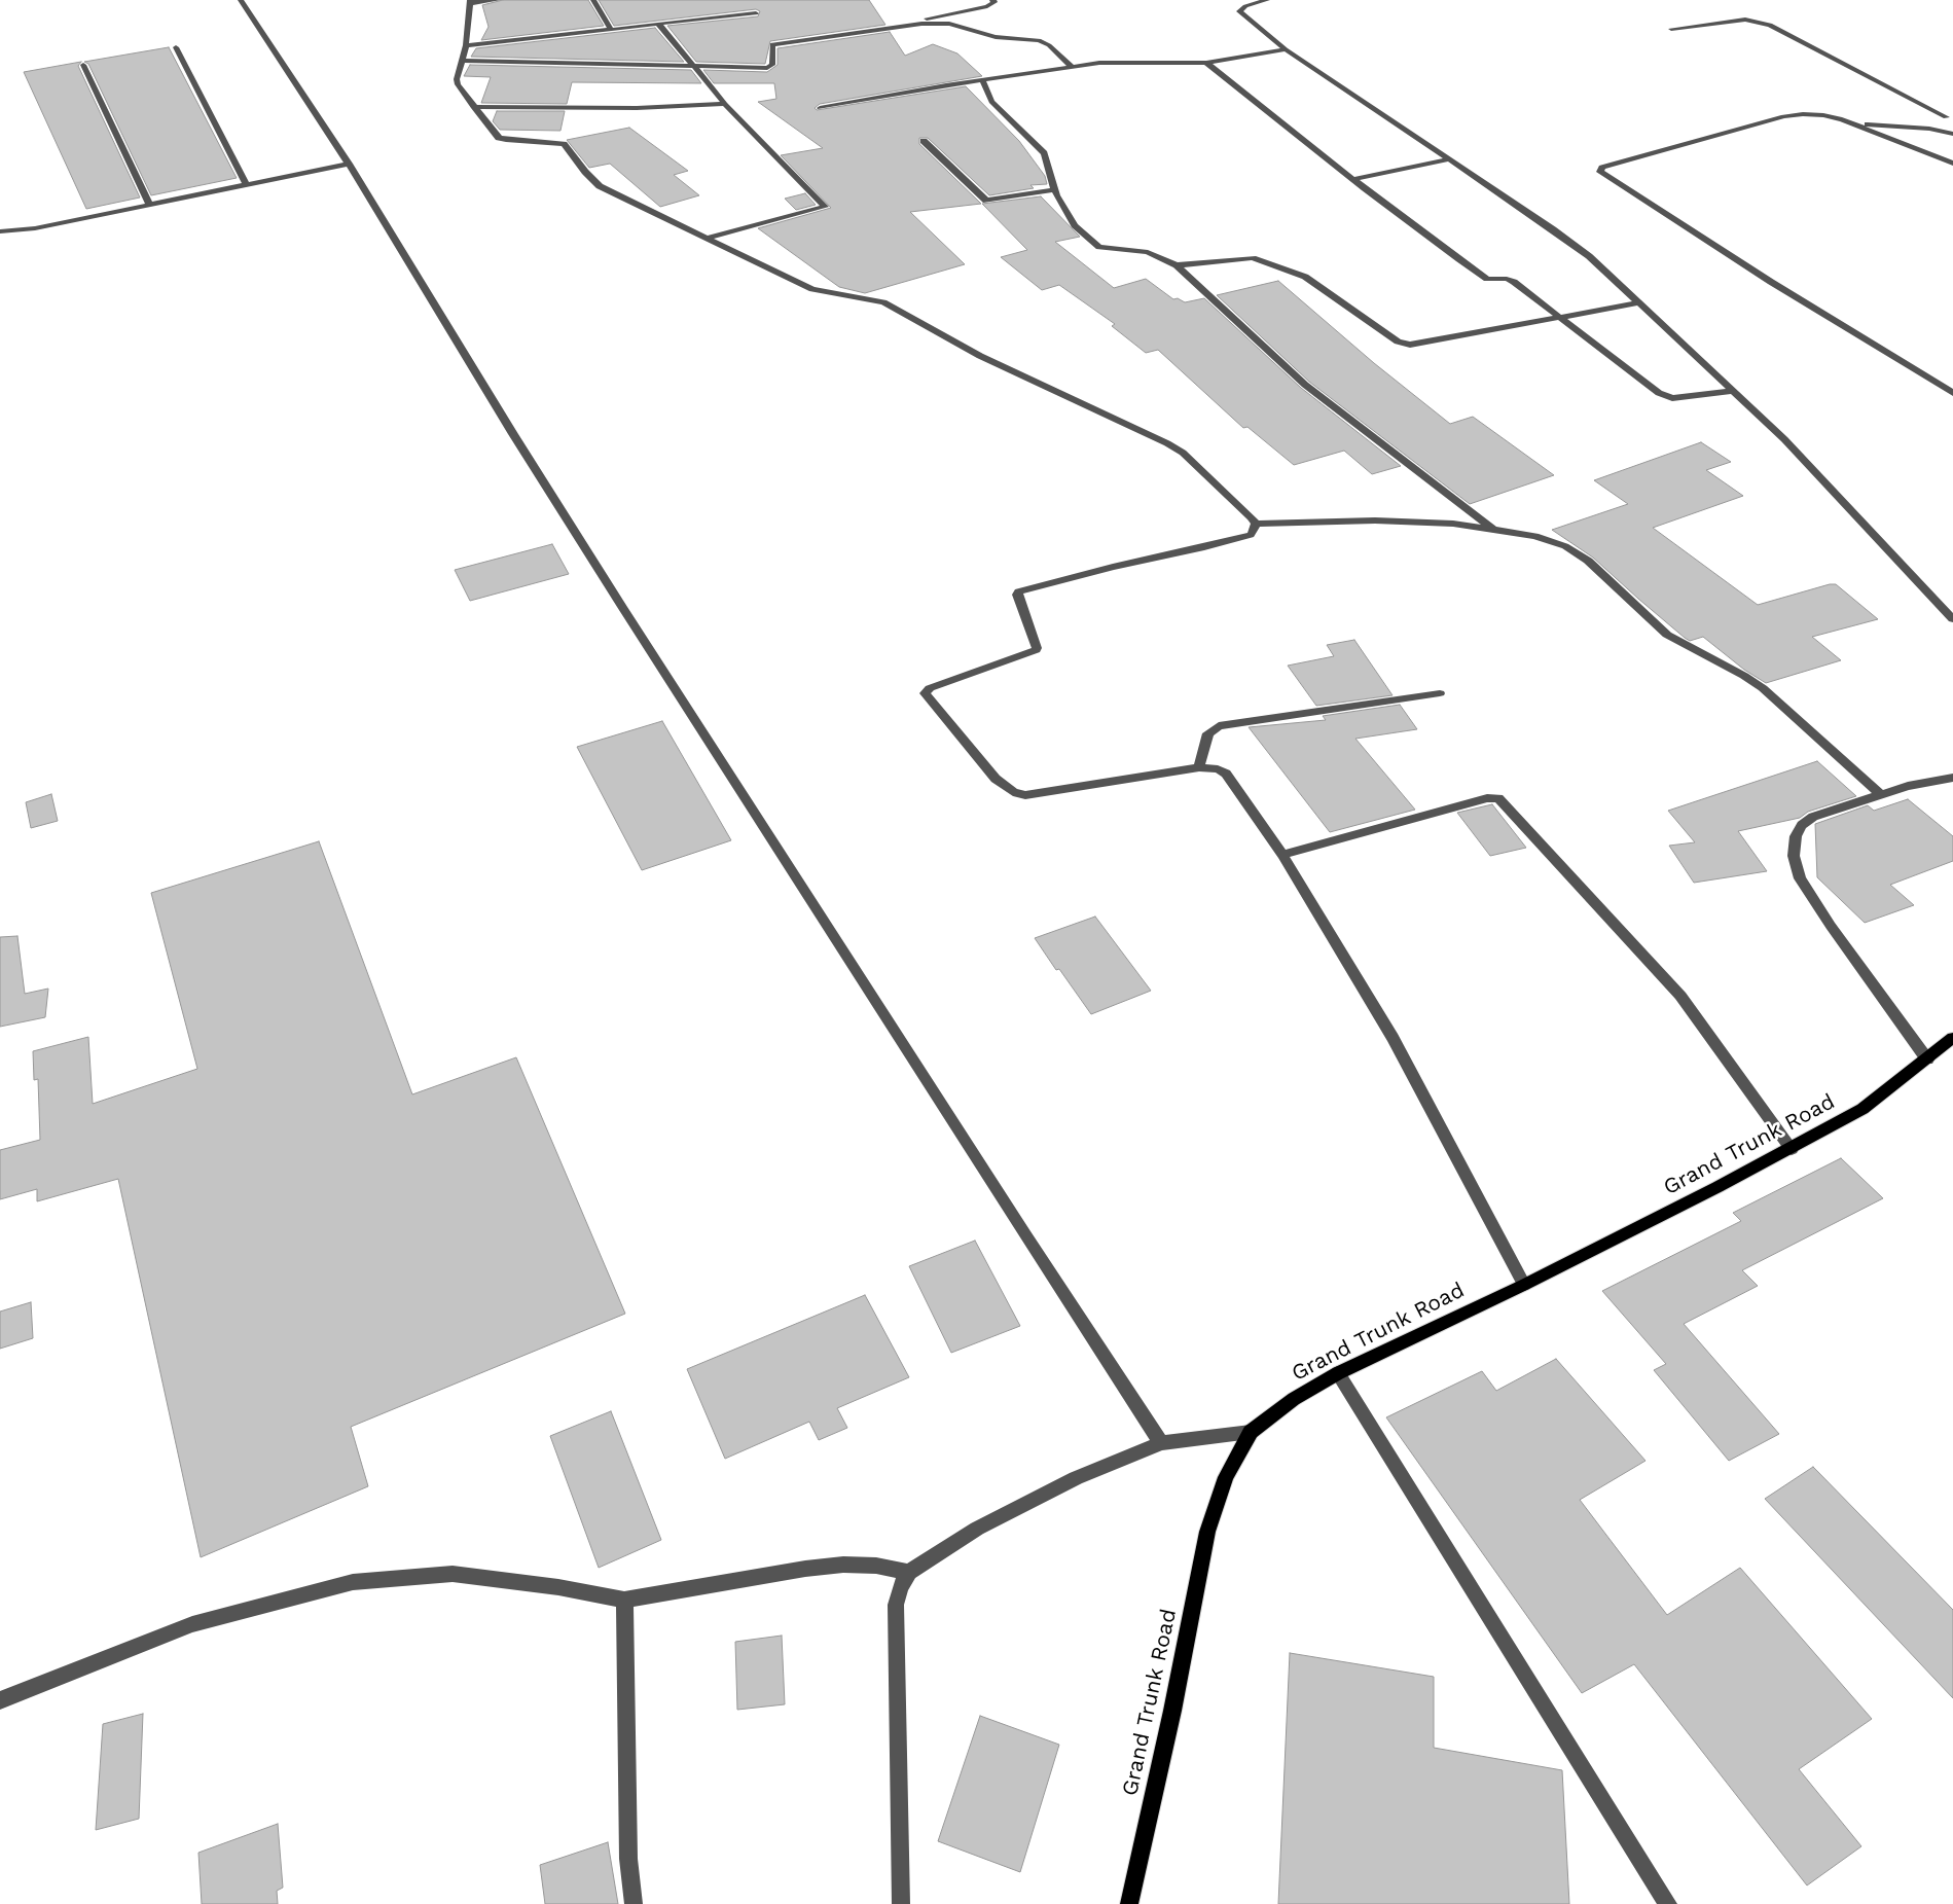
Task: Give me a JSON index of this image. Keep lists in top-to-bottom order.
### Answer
{
  "streets": {
    "main road": ["Grand Trunk Road"]
  }
}
